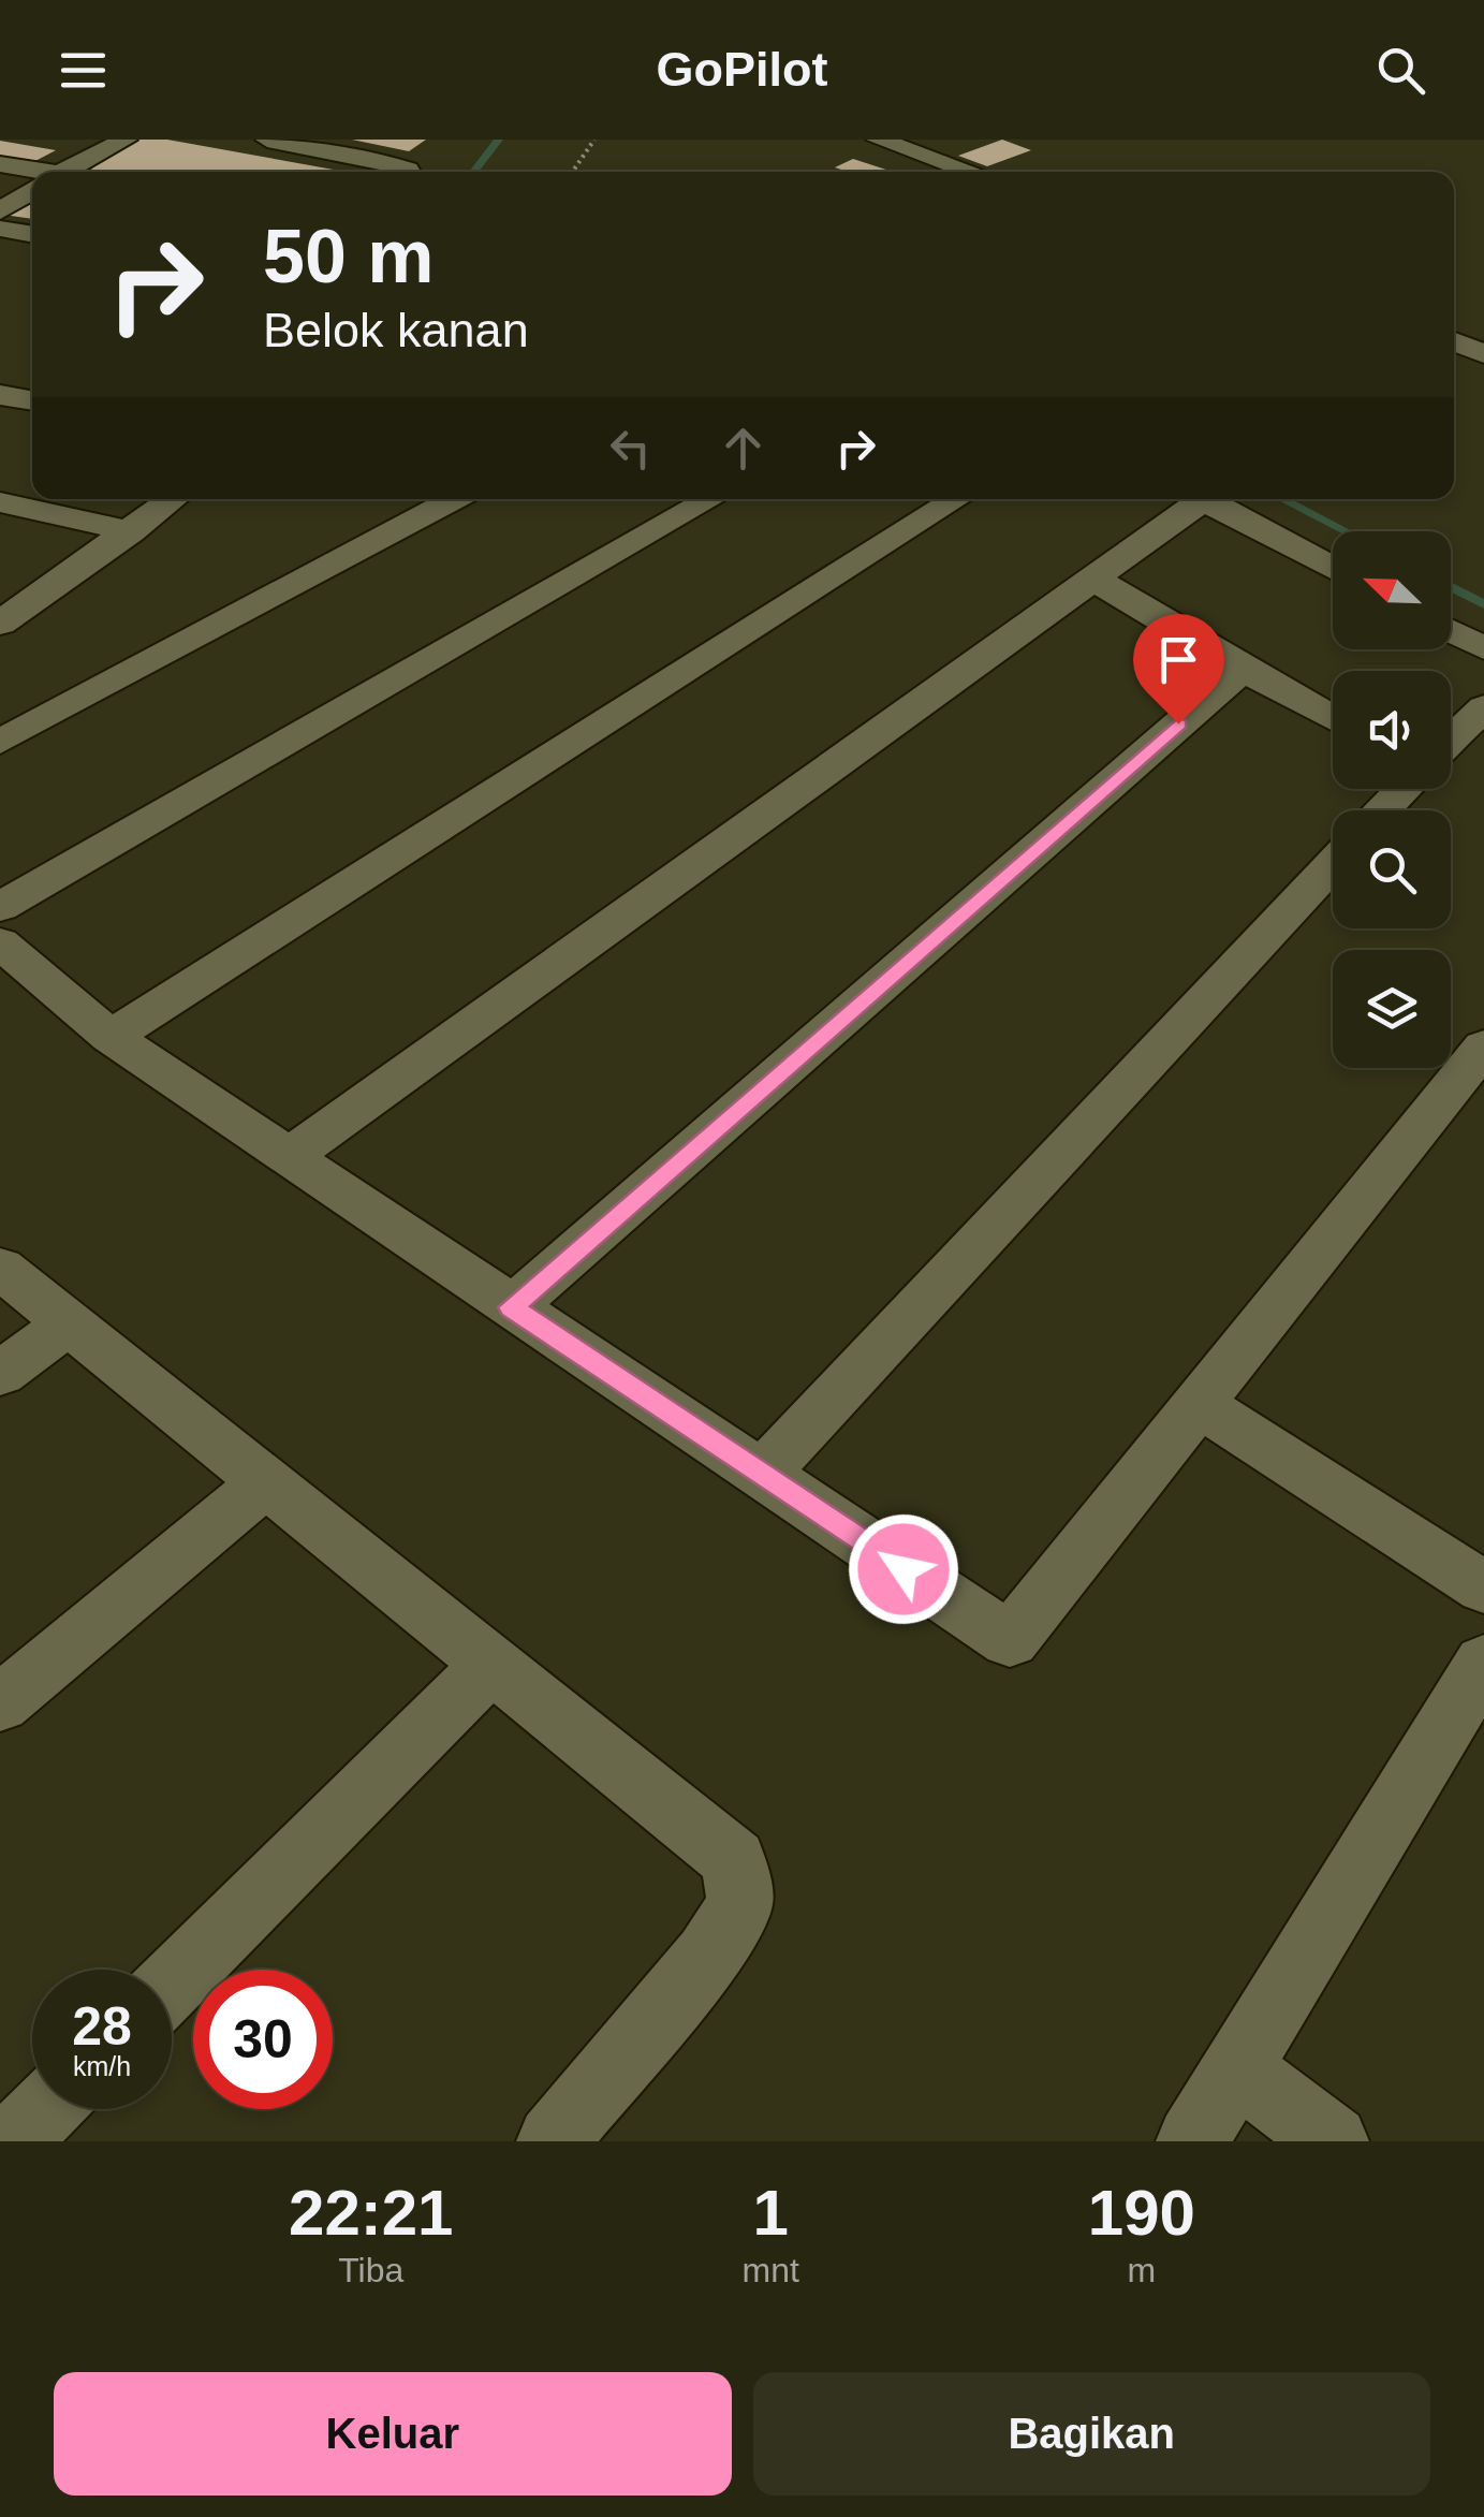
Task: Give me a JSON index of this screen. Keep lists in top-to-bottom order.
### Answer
{
  "north": "top left",
  "page": {
    "header": "GoPilot",
    "turn": ["50 m", "Belok kanan"],
    "speed": "28 km/h",
    "limit": "30",
    "eta": [
      "22:21",
      "Tiba",
      "1",
      "mnt",
      "190",
      "m"
    ],
    "buttons": ["Keluar", "Bagikan"]
  }
}
